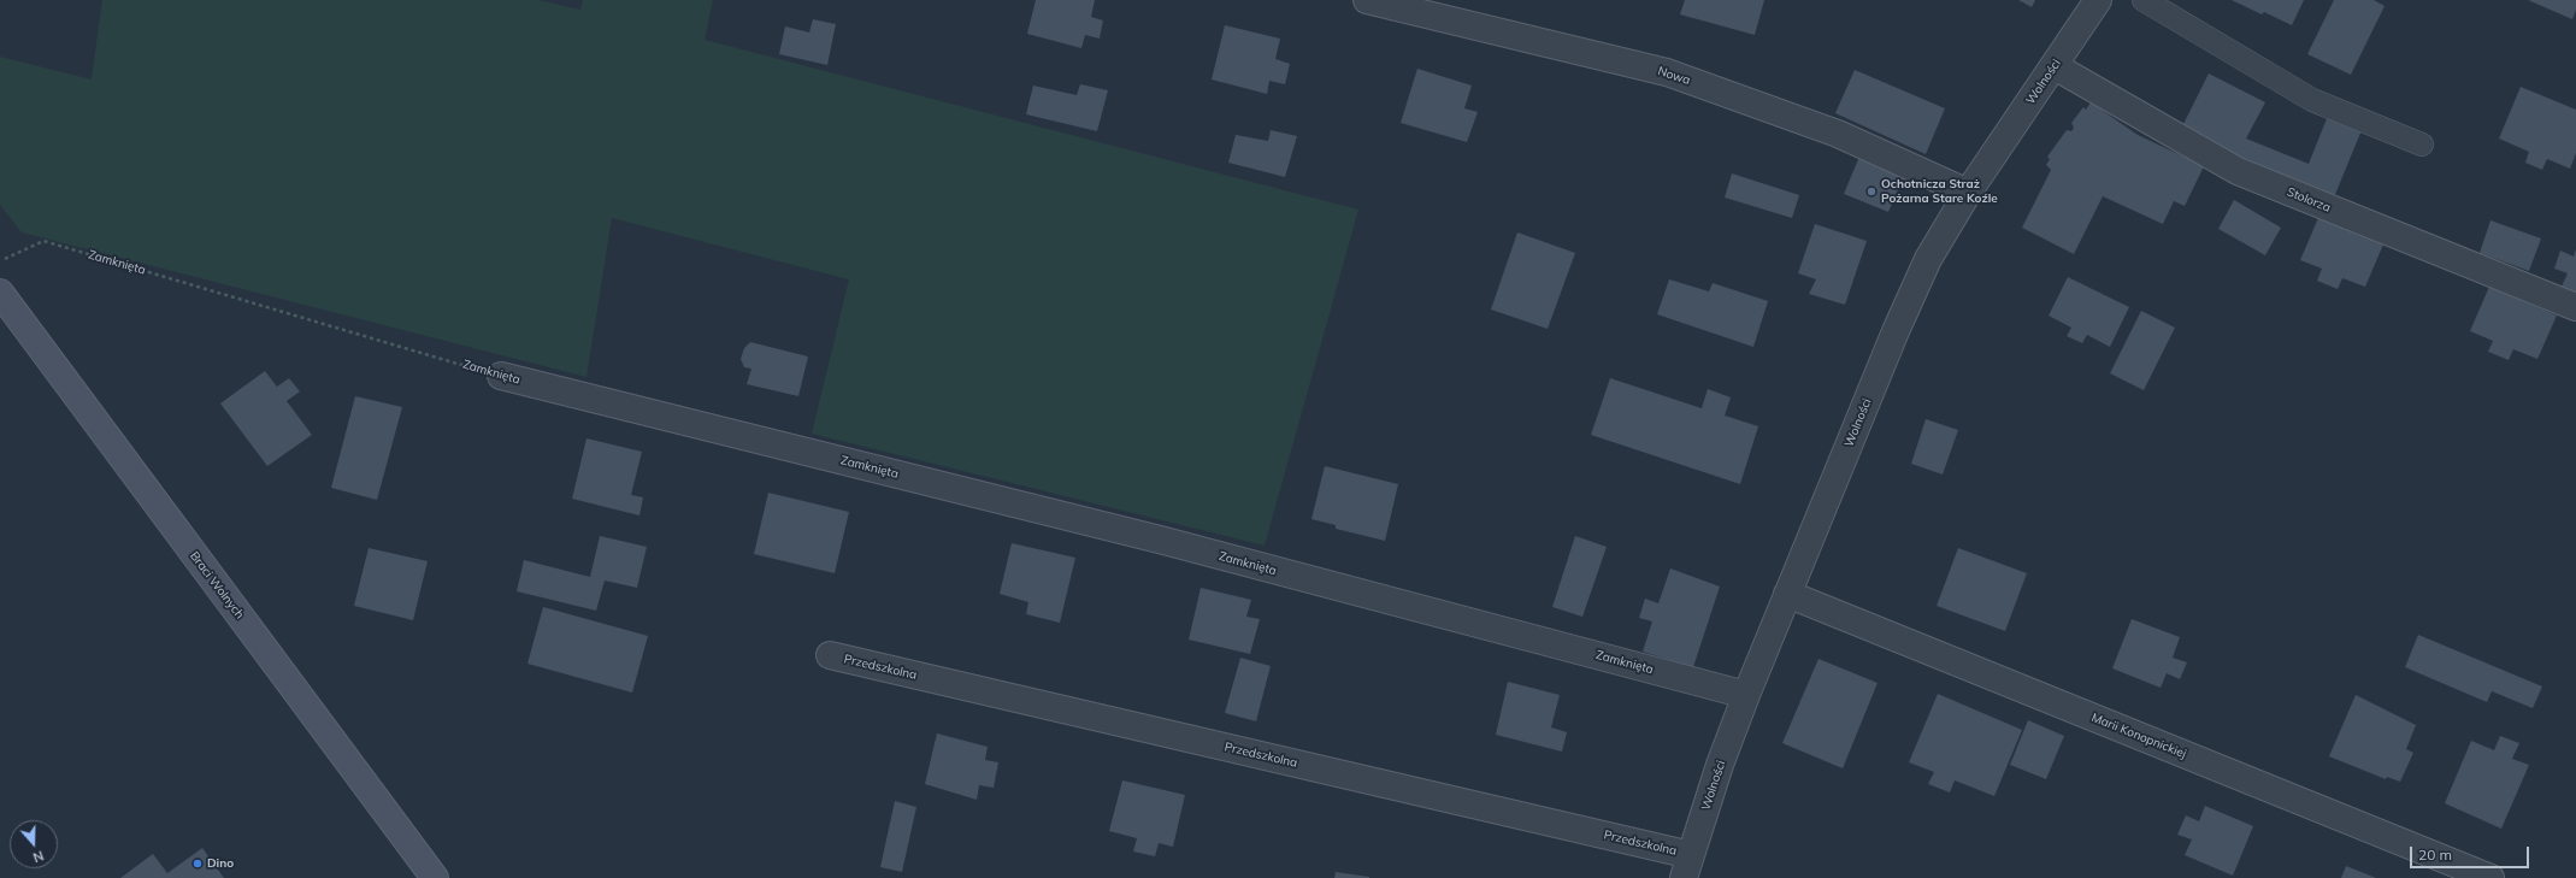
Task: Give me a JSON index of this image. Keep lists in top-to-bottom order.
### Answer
{
  "streets": {
    "main road": ["Braci Wolnych"],
    "street": [
      "Nowa",
      "Wolności",
      "Stolorza",
      "Zamknięta",
      "Przedszkolna",
      "Marii Konopnickiej"
    ]
  },
  "crossings": [
    ["Nowa", "Wolności"],
    ["Wolności", "Stolorza"],
    ["Wolności", "Zamknięta"],
    ["Wolności", "Przedszkolna"],
    ["Wolności", "Marii Konopnickiej"]
  ],
  "places": ["Ochotnicza Straż Pożarna Stare Koźle", "Dino"],
  "scale_bar": "20 m",
  "north": "bottom"
}
